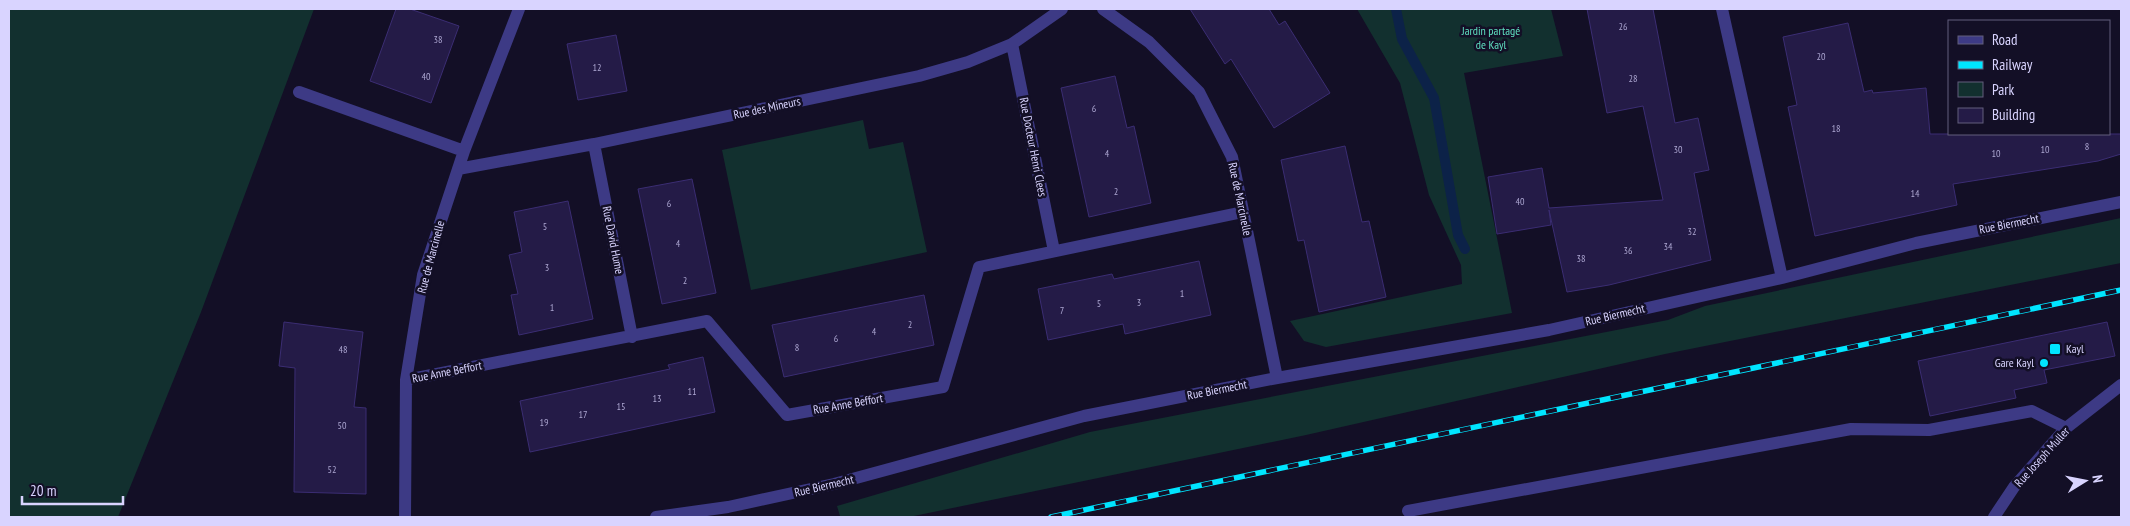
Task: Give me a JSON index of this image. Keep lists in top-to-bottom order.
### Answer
{
  "streets": {
    "street": [
      "Rue des Mineurs",
      "Rue Docteur Henri Clees",
      "Rue de Marcinelle",
      "Rue Biermecht",
      "Rue David Hume",
      "Rue Anne Beffort",
      "Rue Joseph Muller"
    ]
  },
  "crossings": [
    ["Rue des Mineurs", "Rue Docteur Henri Clees"],
    ["Rue des Mineurs", "Rue de Marcinelle"],
    ["Rue des Mineurs", "Rue David Hume"],
    ["Rue Docteur Henri Clees", "Rue Anne Beffort"],
    ["Rue de Marcinelle", "Rue Biermecht"],
    ["Rue de Marcinelle", "Rue Anne Beffort"],
    ["Rue David Hume", "Rue Anne Beffort"]
  ],
  "parks": ["Jardin partagé de Kayl"],
  "places": {
    "transit": ["Kayl"],
    "other": ["Gare Kayl"]
  },
  "house_numbers": [
    "26",
    "38",
    "20",
    "12",
    "40",
    "28",
    "6",
    "18",
    "8",
    "30",
    "10",
    "4",
    "10",
    "2",
    "14",
    "40",
    "6",
    "5",
    "32",
    "4",
    "34",
    "36",
    "38",
    "3",
    "2",
    "1",
    "3",
    "5",
    "1",
    "7",
    "2",
    "4",
    "6",
    "8",
    "48",
    "11",
    "13",
    "15",
    "17",
    "19",
    "50",
    "52"
  ],
  "legend": [
    "Road",
    "Railway",
    "Park",
    "Building"
  ],
  "scale_bar": "20 m",
  "north": "right"
}
